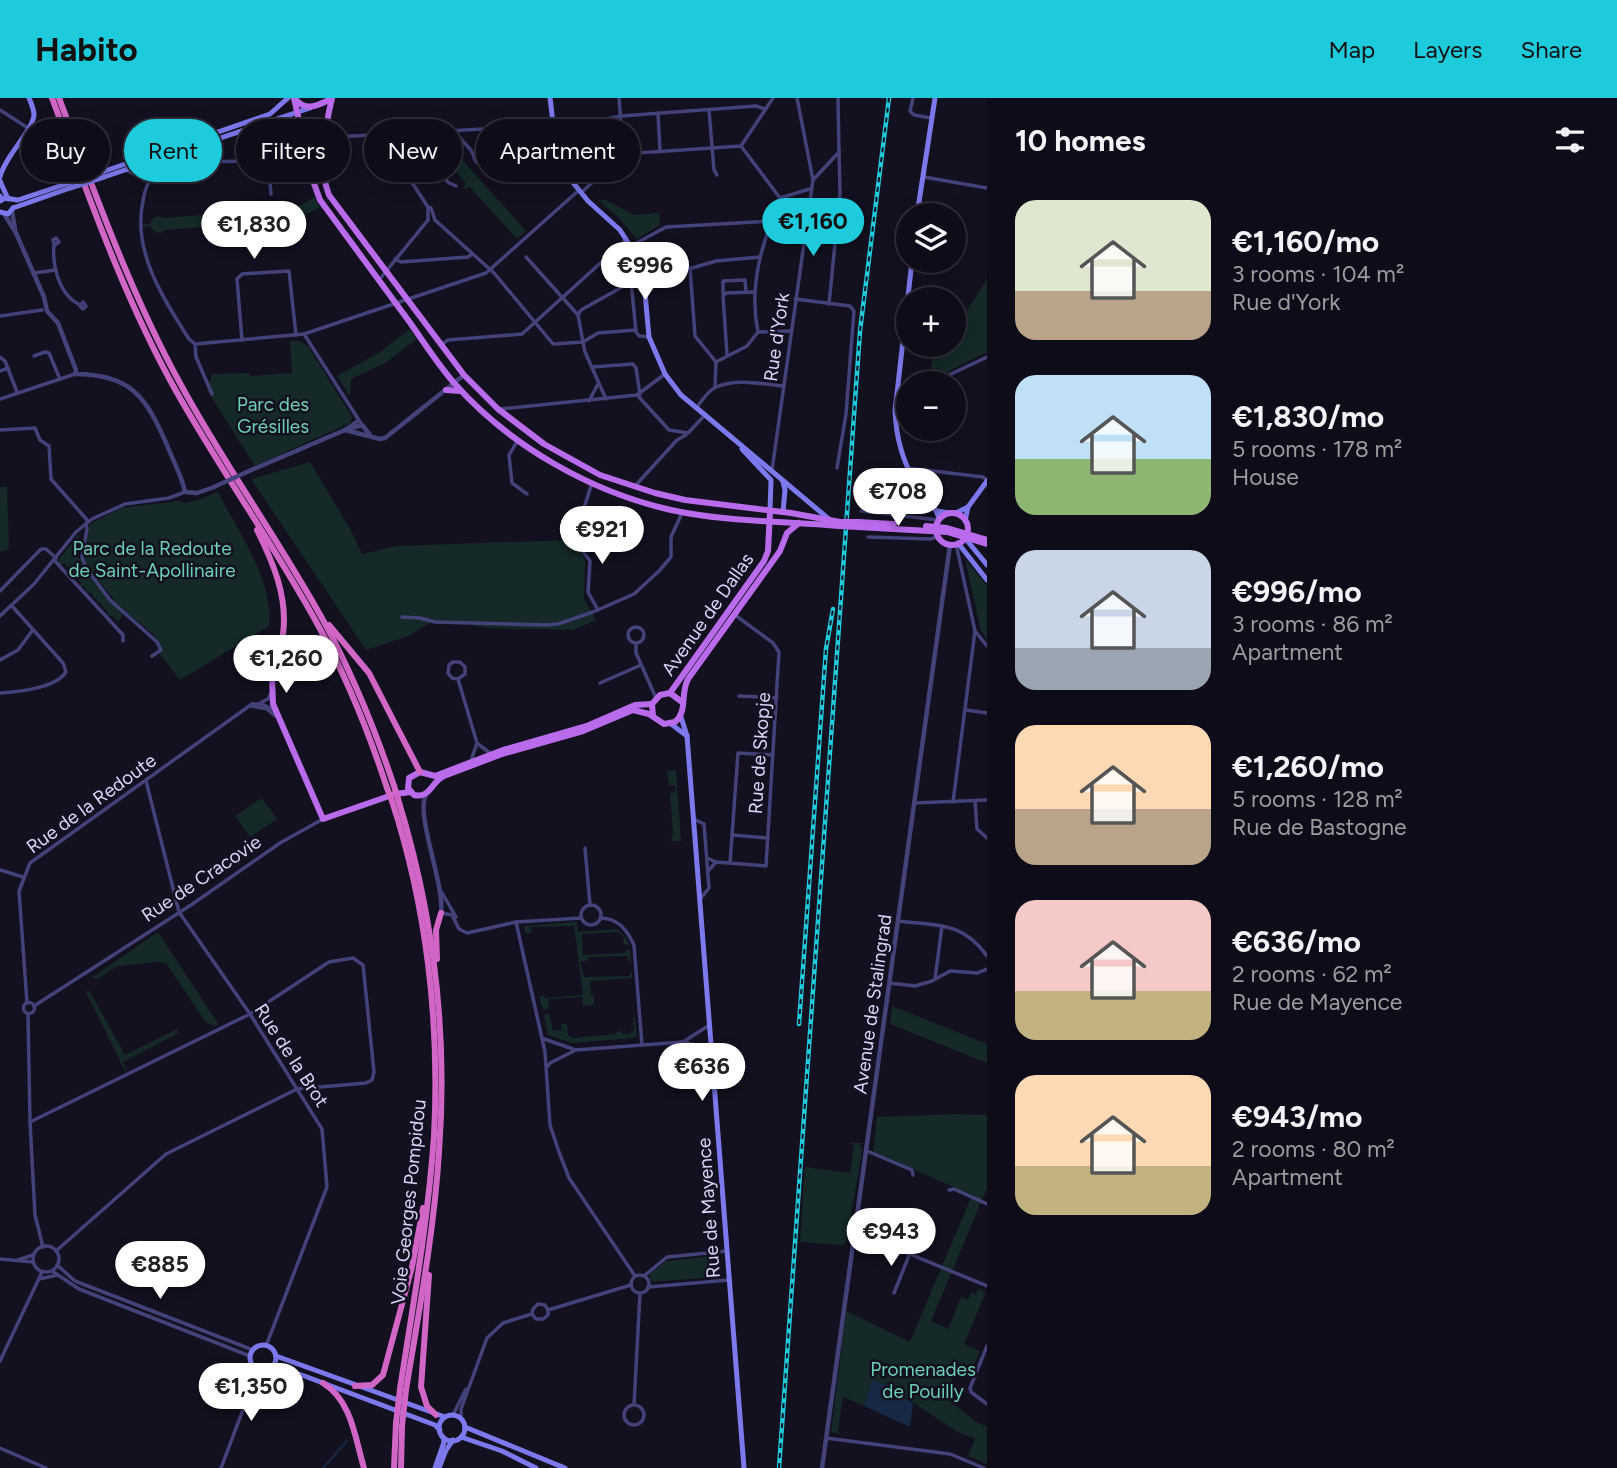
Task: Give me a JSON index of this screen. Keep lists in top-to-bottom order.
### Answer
{
  "streets": {
    "highway": ["Voie Georges Pompidou"],
    "main road": ["Avenue de Dallas", "Rue de Cracovie", "Rue de Mayence"],
    "street": [
      "Rue d'York",
      "Rue de Skopje",
      "Rue de la Redoute",
      "Avenue de Stalingrad",
      "Rue de la Brot"
    ]
  },
  "crossings": [
    ["Avenue de Dallas", "Rue de Skopje"],
    ["Avenue de Dallas", "Rue de Mayence"],
    ["Rue de la Redoute", "Rue de la Brot"],
    ["Rue de Cracovie", "Rue de la Brot"],
    ["Rue de Cracovie", "Voie Georges Pompidou"]
  ],
  "parks": ["Parc des Grésilles", "Parc de la Redoute de Saint-Apollinaire", "Promenades de Pouilly"],
  "page": {
    "header": "Habito",
    "nav": ["Map", "Layers", "Share"],
    "heading": "10 homes",
    "chip": [
      "Buy",
      "Rent",
      "Filters",
      "New",
      "Apartment"
    ],
    "list": [
      {
        "name": "€1,160/mo",
        "note": "3 rooms · 104 m² · Rue d'York"
      },
      {
        "name": "€1,830/mo",
        "note": "5 rooms · 178 m² · House"
      },
      {
        "name": "€996/mo",
        "note": "3 rooms · 86 m² · Apartment"
      },
      {
        "name": "€1,260/mo",
        "note": "5 rooms · 128 m² · Rue de Bastogne"
      },
      {
        "name": "€636/mo",
        "note": "2 rooms · 62 m² · Rue de Mayence"
      },
      {
        "name": "€943/mo",
        "note": "2 rooms · 80 m² · Apartment"
      }
    ],
    "price": [
      "€1,160",
      "€1,830",
      "€996",
      "€708",
      "€921",
      "€1,260",
      "€636",
      "€943",
      "€885",
      "€1,350"
    ],
    "map_buttons": ["+", "−"]
  }
}
